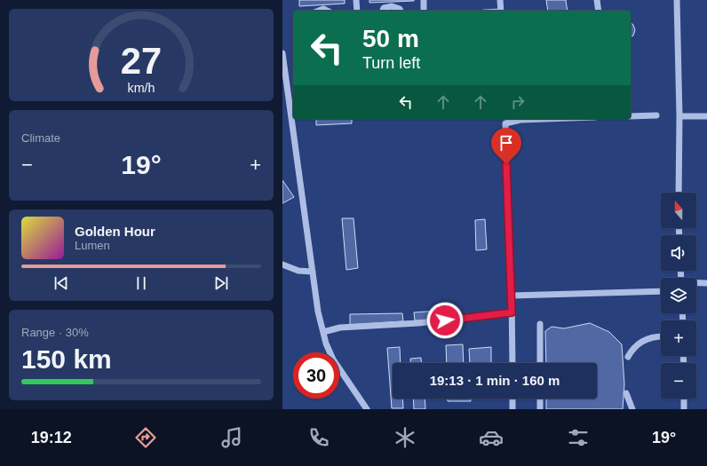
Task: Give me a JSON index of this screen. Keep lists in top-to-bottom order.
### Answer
{
  "north": "top",
  "page": {
    "turn": ["50 m", "Turn left"],
    "tile": [
      "Climate",
      ["Range · 30%", "150 km"]
    ],
    "heat": ["−", "19°", "+"],
    "map_buttons": ["+", "−"],
    "song": ["Golden Hour", "Lumen"],
    "limit": "30",
    "trip": "19:13 · 1 min · 160 m",
    "tabs": ["19:12", "19°"],
    "gauge": ["27", "km/h"]
  }
}
